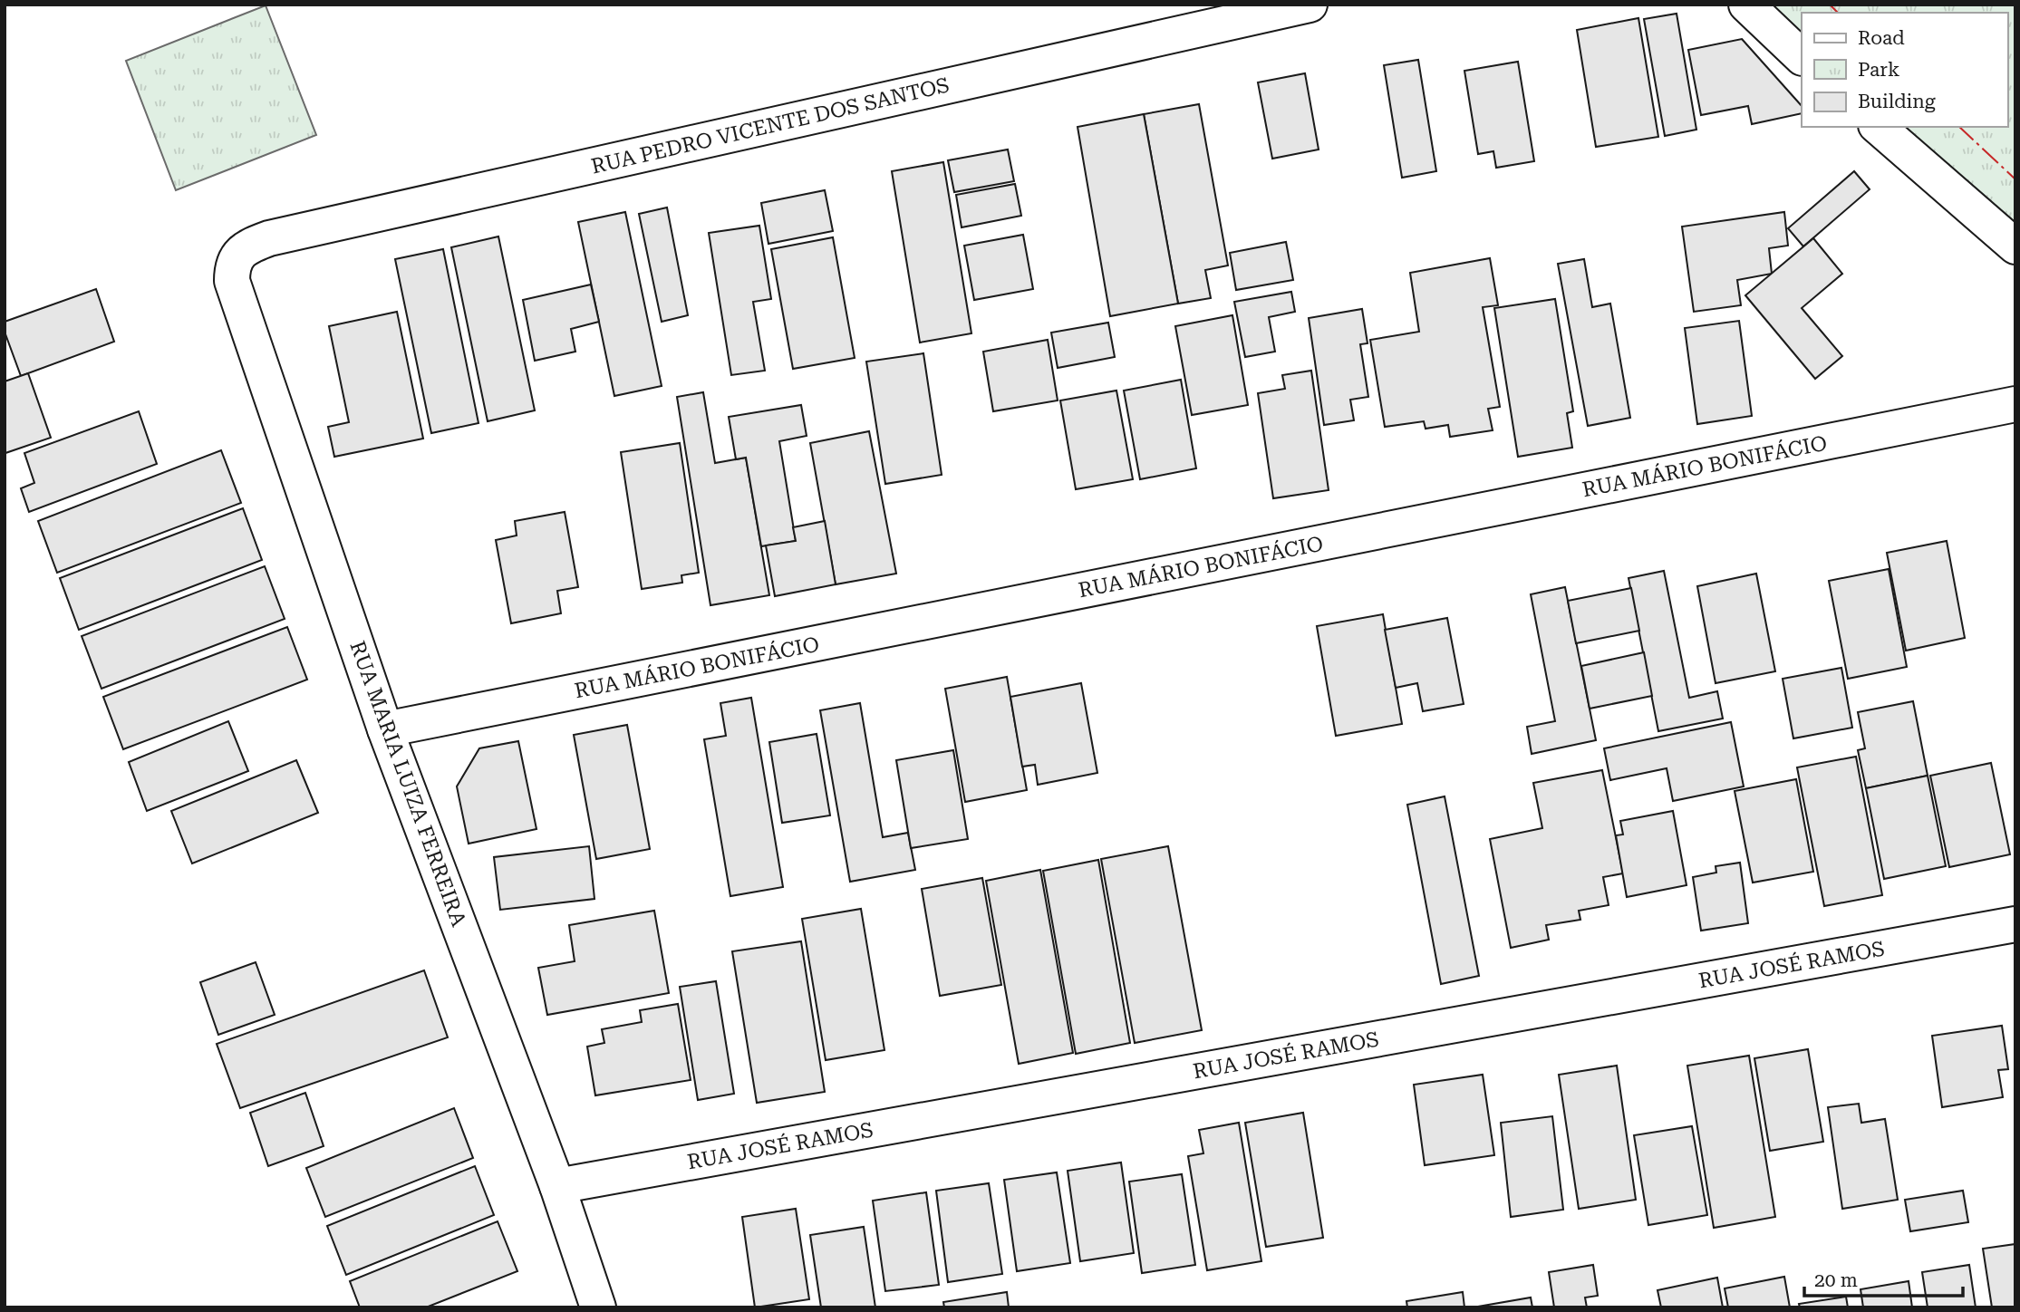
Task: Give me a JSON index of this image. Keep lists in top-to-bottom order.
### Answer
{
  "streets": {
    "street": [
      "RUA PEDRO VICENTE DOS SANTOS",
      "RUA MÁRIO BONIFÁCIO",
      "RUA MARIA LUIZA FERREIRA",
      "RUA JOSÉ RAMOS"
    ]
  },
  "crossings": [
    ["RUA PEDRO VICENTE DOS SANTOS", "RUA MARIA LUIZA FERREIRA"],
    ["RUA MÁRIO BONIFÁCIO", "RUA MARIA LUIZA FERREIRA"],
    ["RUA MARIA LUIZA FERREIRA", "RUA JOSÉ RAMOS"]
  ],
  "legend": ["Road", "Park", "Building"],
  "scale_bar": "20 m"
}
